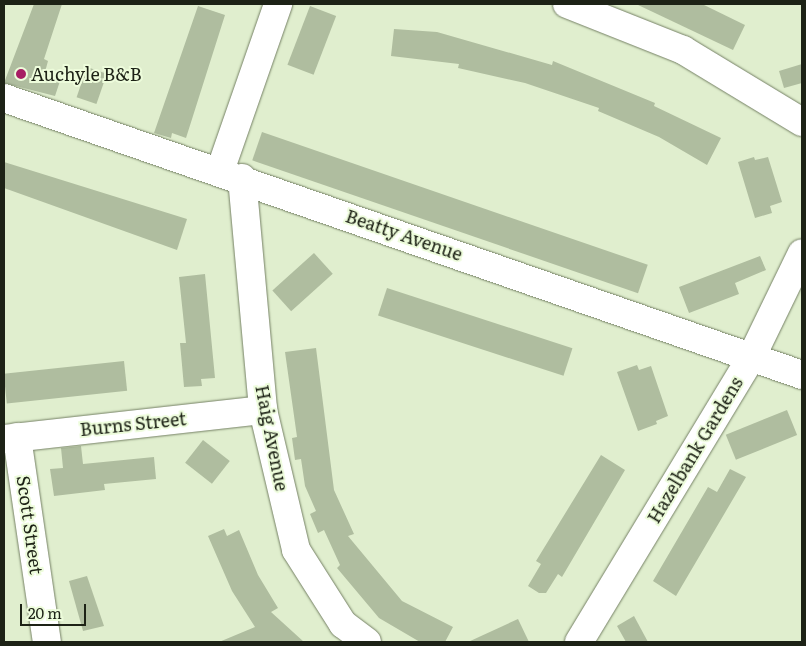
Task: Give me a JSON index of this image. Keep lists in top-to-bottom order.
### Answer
{
  "streets": {
    "street": [
      "Beatty Avenue",
      "Burns Street",
      "Haig Avenue",
      "Hazelbank Gardens",
      "Scott Street"
    ]
  },
  "crossings": [
    ["Beatty Avenue", "Haig Avenue"],
    ["Beatty Avenue", "Hazelbank Gardens"],
    ["Burns Street", "Haig Avenue"],
    ["Burns Street", "Scott Street"]
  ],
  "places": ["Auchyle B&B"],
  "scale_bar": "20 m"
}
